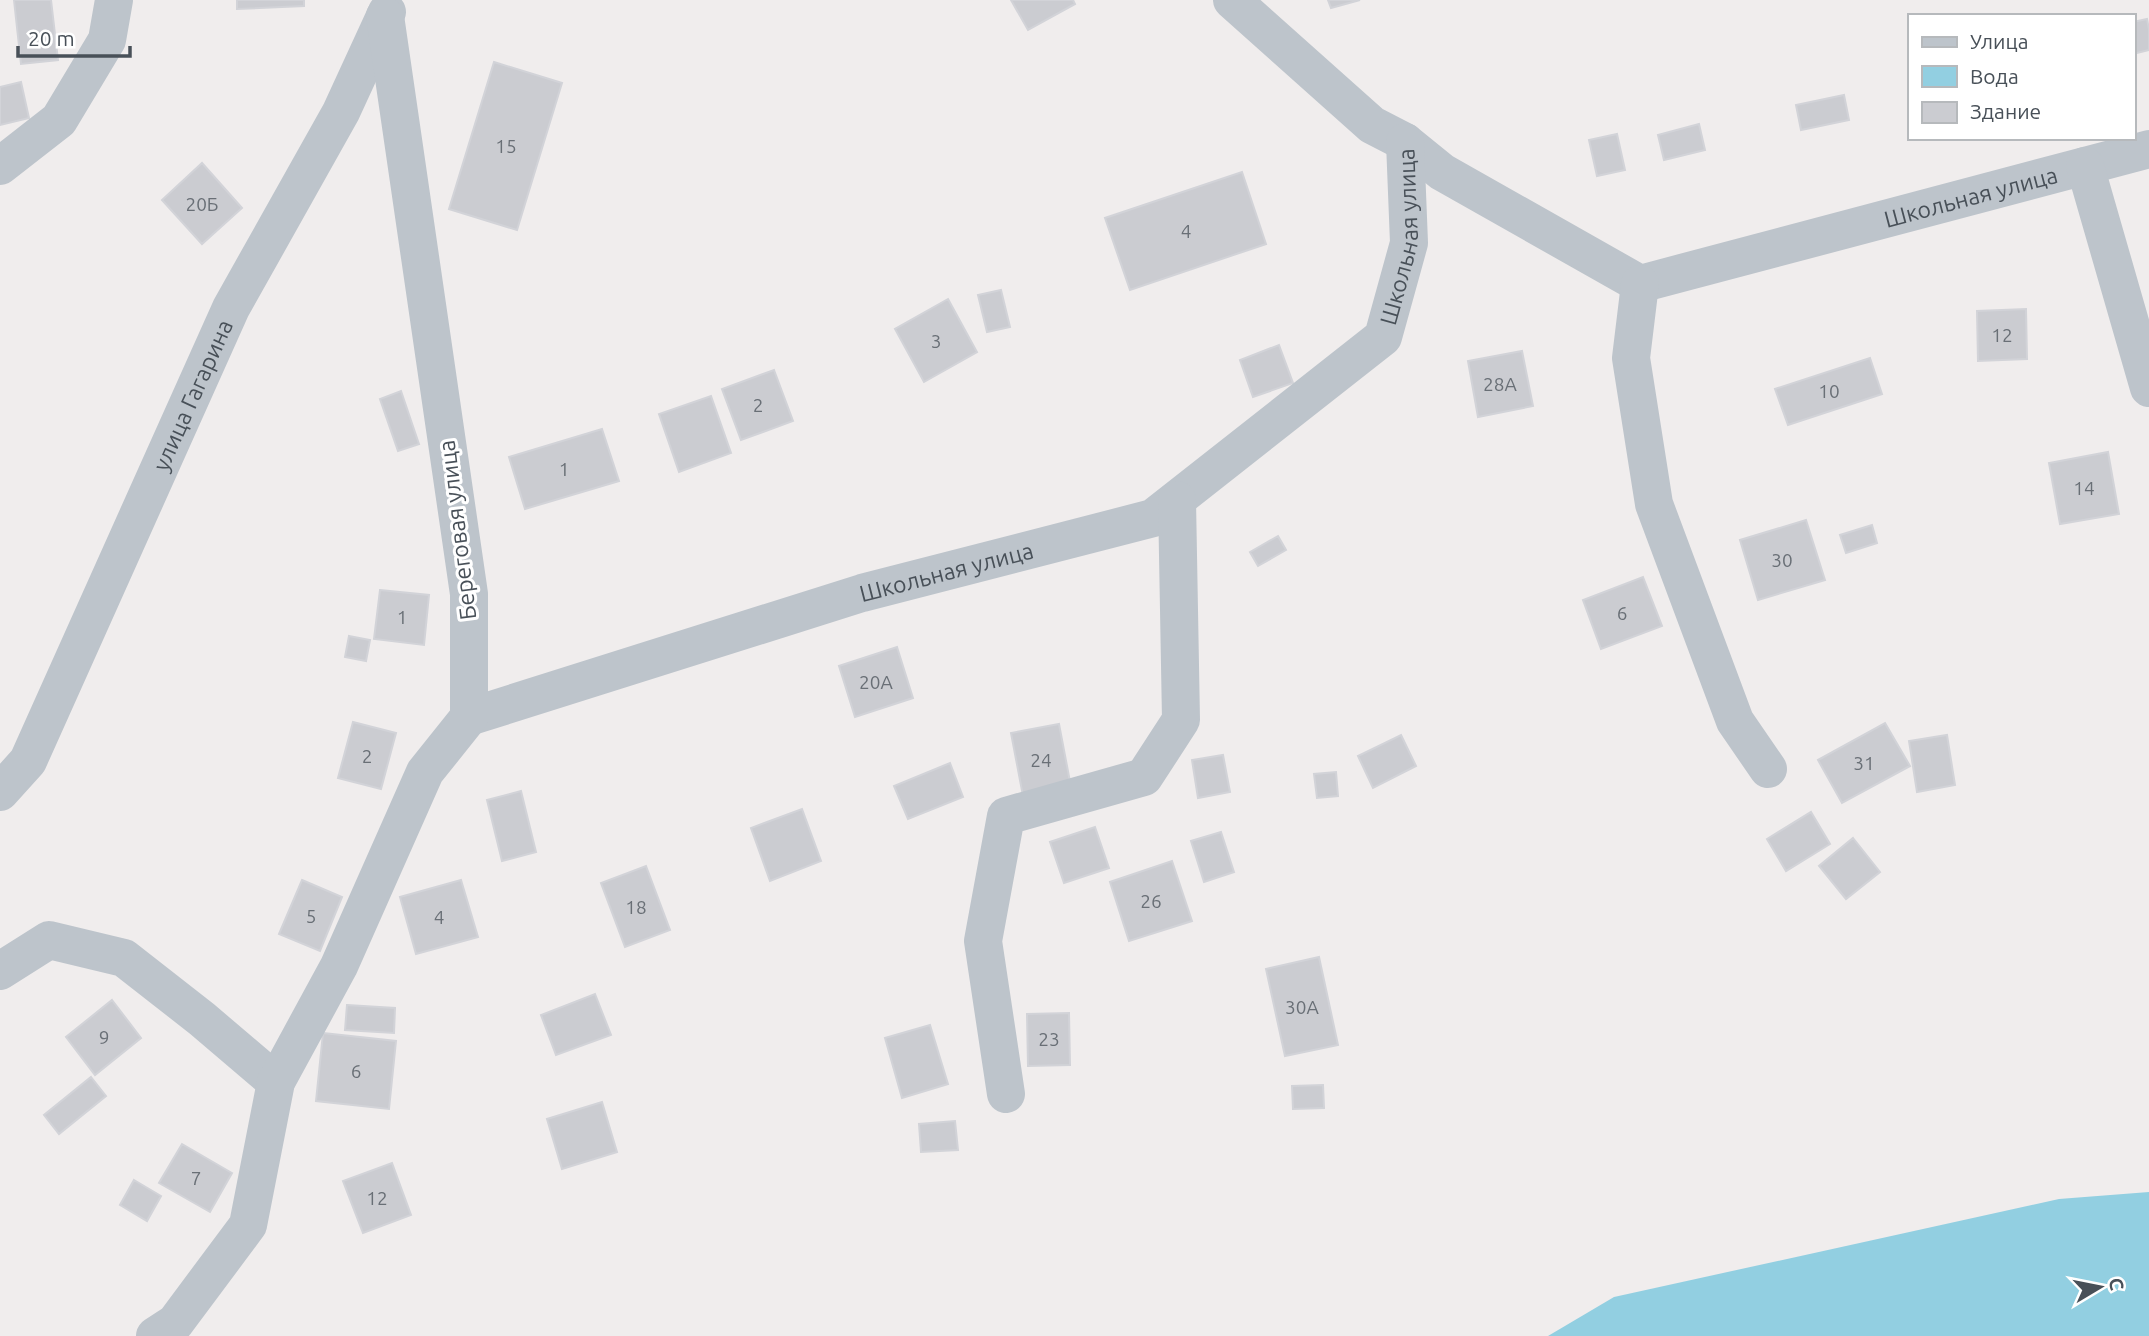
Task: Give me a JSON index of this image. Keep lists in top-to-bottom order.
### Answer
{
  "streets": {
    "street": ["Школьная улица", "улица Гагарина", "Береговая улица"]
  },
  "crossings": [
    ["Школьная улица", "Береговая улица"],
    ["улица Гагарина", "Береговая улица"]
  ],
  "house_numbers": [
    "15",
    "20Б",
    "4",
    "12",
    "3",
    "28А",
    "10",
    "2",
    "1",
    "14",
    "30",
    "6",
    "1",
    "20А",
    "2",
    "24",
    "31",
    "26",
    "18",
    "5",
    "4",
    "30А",
    "9",
    "23",
    "6",
    "7",
    "12"
  ],
  "legend": ["Улица", "Вода", "Здание"],
  "scale_bar": "20 m",
  "north": "right"
}
